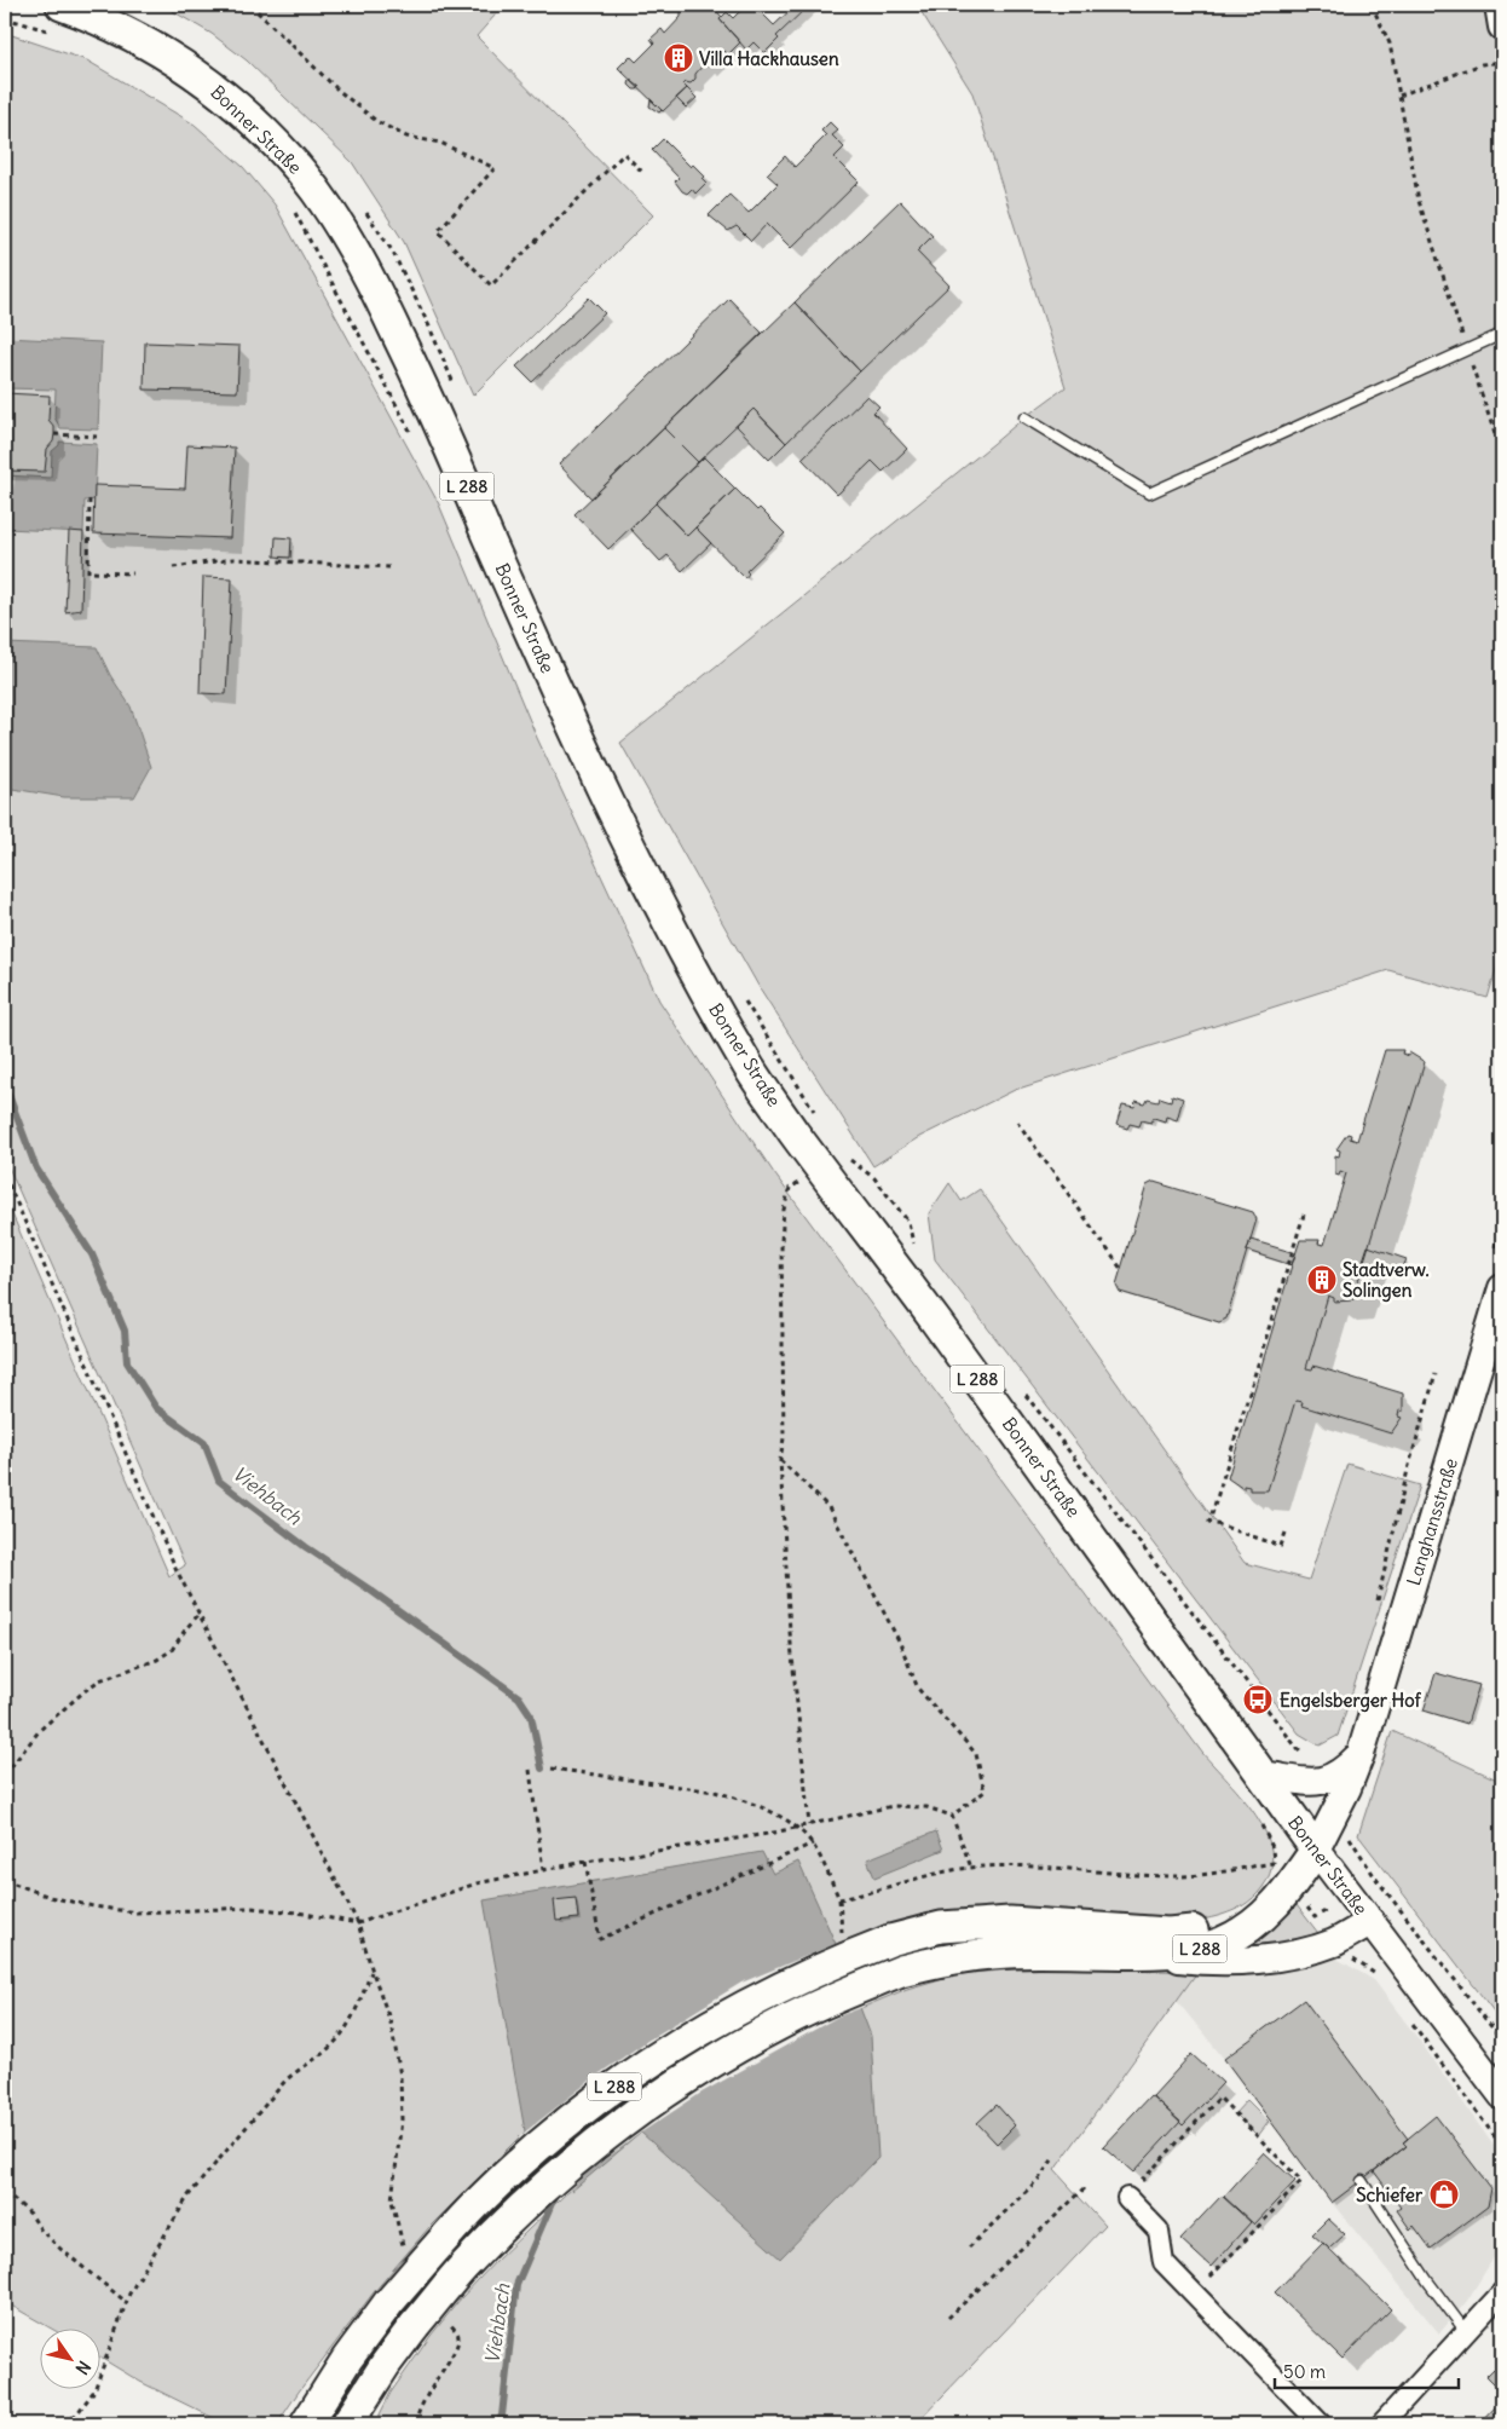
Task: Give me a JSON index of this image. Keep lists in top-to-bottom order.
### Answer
{
  "streets": {
    "main road": ["Bonner Straße", "L 288"],
    "street": ["Langhansstraße"]
  },
  "crossings": [
    ["Bonner Straße", "L 288"],
    ["Bonner Straße", "Langhansstraße"],
    ["L 288", "Langhansstraße"]
  ],
  "water": ["Viehbach"],
  "places": {
    "building": ["Villa Hackhausen", "Stadtverw. Solingen"],
    "bus stop": ["Engelsberger Hof"],
    "shop": ["Schiefer"]
  },
  "scale_bar": "50 m",
  "north": "bottom right"
}
